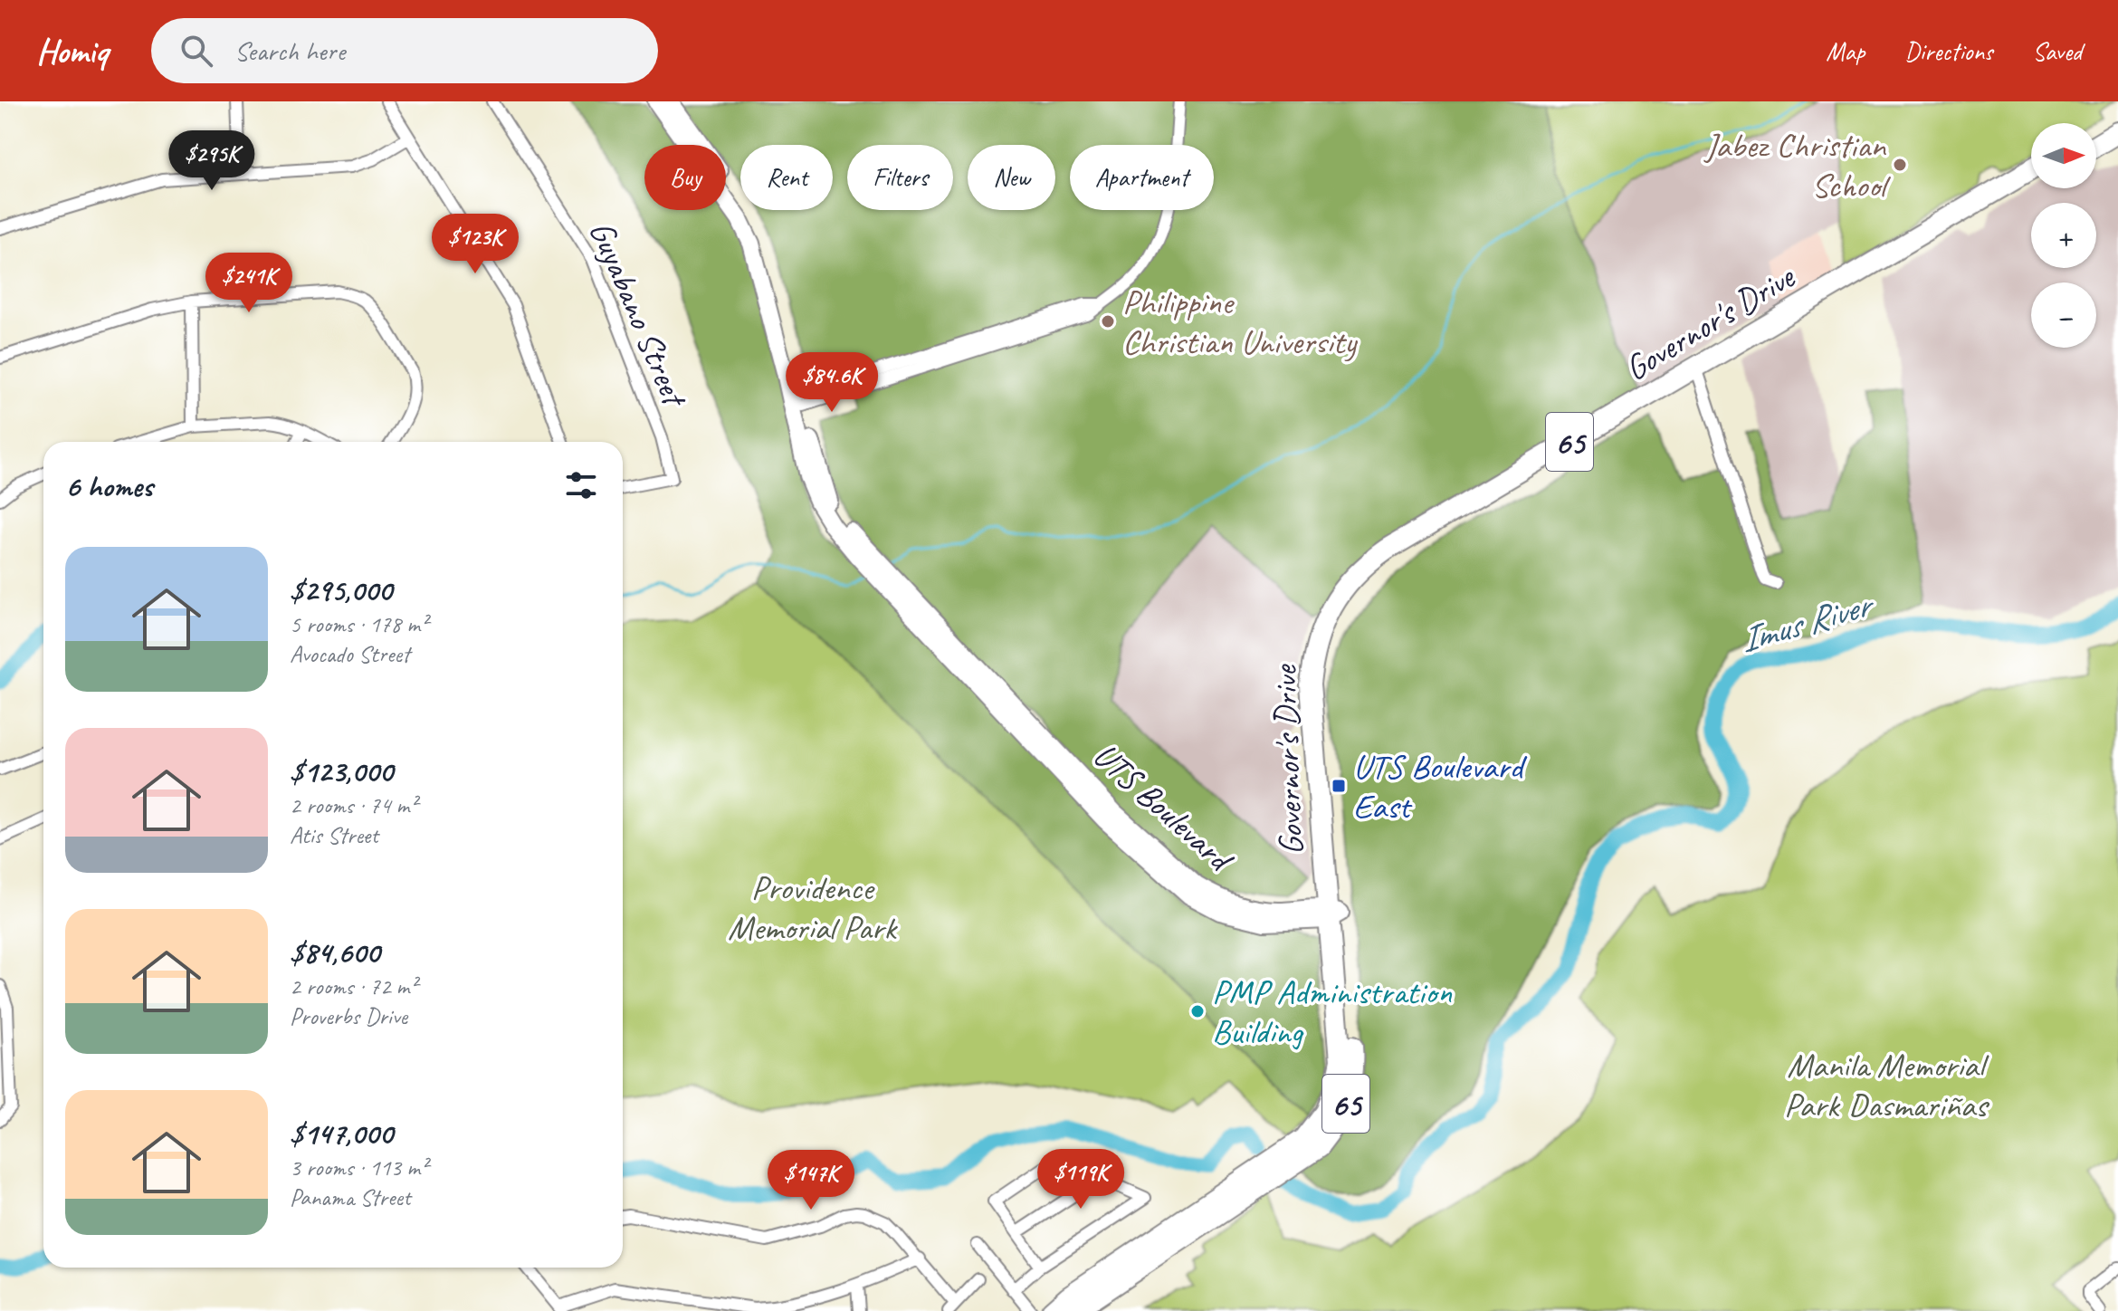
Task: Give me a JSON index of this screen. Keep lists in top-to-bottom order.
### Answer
{
  "streets": {
    "highway": ["Governor's Drive", "65"],
    "main road": ["UTS Boulevard"],
    "street": ["Guyabano Street"]
  },
  "crossings": [
    ["Governor's Drive", "UTS Boulevard"]
  ],
  "water": ["Imus River"],
  "parks": ["Providence Memorial Park", "Manila Memorial Park Dasmariñas"],
  "places": {
    "other": ["Jabez Christian School", "Philippine Christian University", "PMP Administration Building"],
    "transit": ["UTS Boulevard East"]
  },
  "north": "right",
  "page": {
    "header": "Homiq",
    "search": "Search here",
    "nav": ["Map", "Directions", "Saved"],
    "map_buttons": ["+", "−"],
    "price": [
      "$295K",
      "$123K",
      "$241K",
      "$84.6K",
      "$119K",
      "$147K"
    ],
    "chip": [
      "Buy",
      "Rent",
      "Filters",
      "New",
      "Apartment"
    ],
    "heading": "6 homes",
    "list": [
      {
        "name": "$295,000",
        "note": "5 rooms · 178 m² · Avocado Street"
      },
      {
        "name": "$123,000",
        "note": "2 rooms · 74 m² · Atis Street"
      },
      {
        "name": "$84,600",
        "note": "2 rooms · 72 m² · Proverbs Drive"
      },
      {
        "name": "$147,000",
        "note": "3 rooms · 113 m² · Panama Street"
      }
    ]
  }
}
